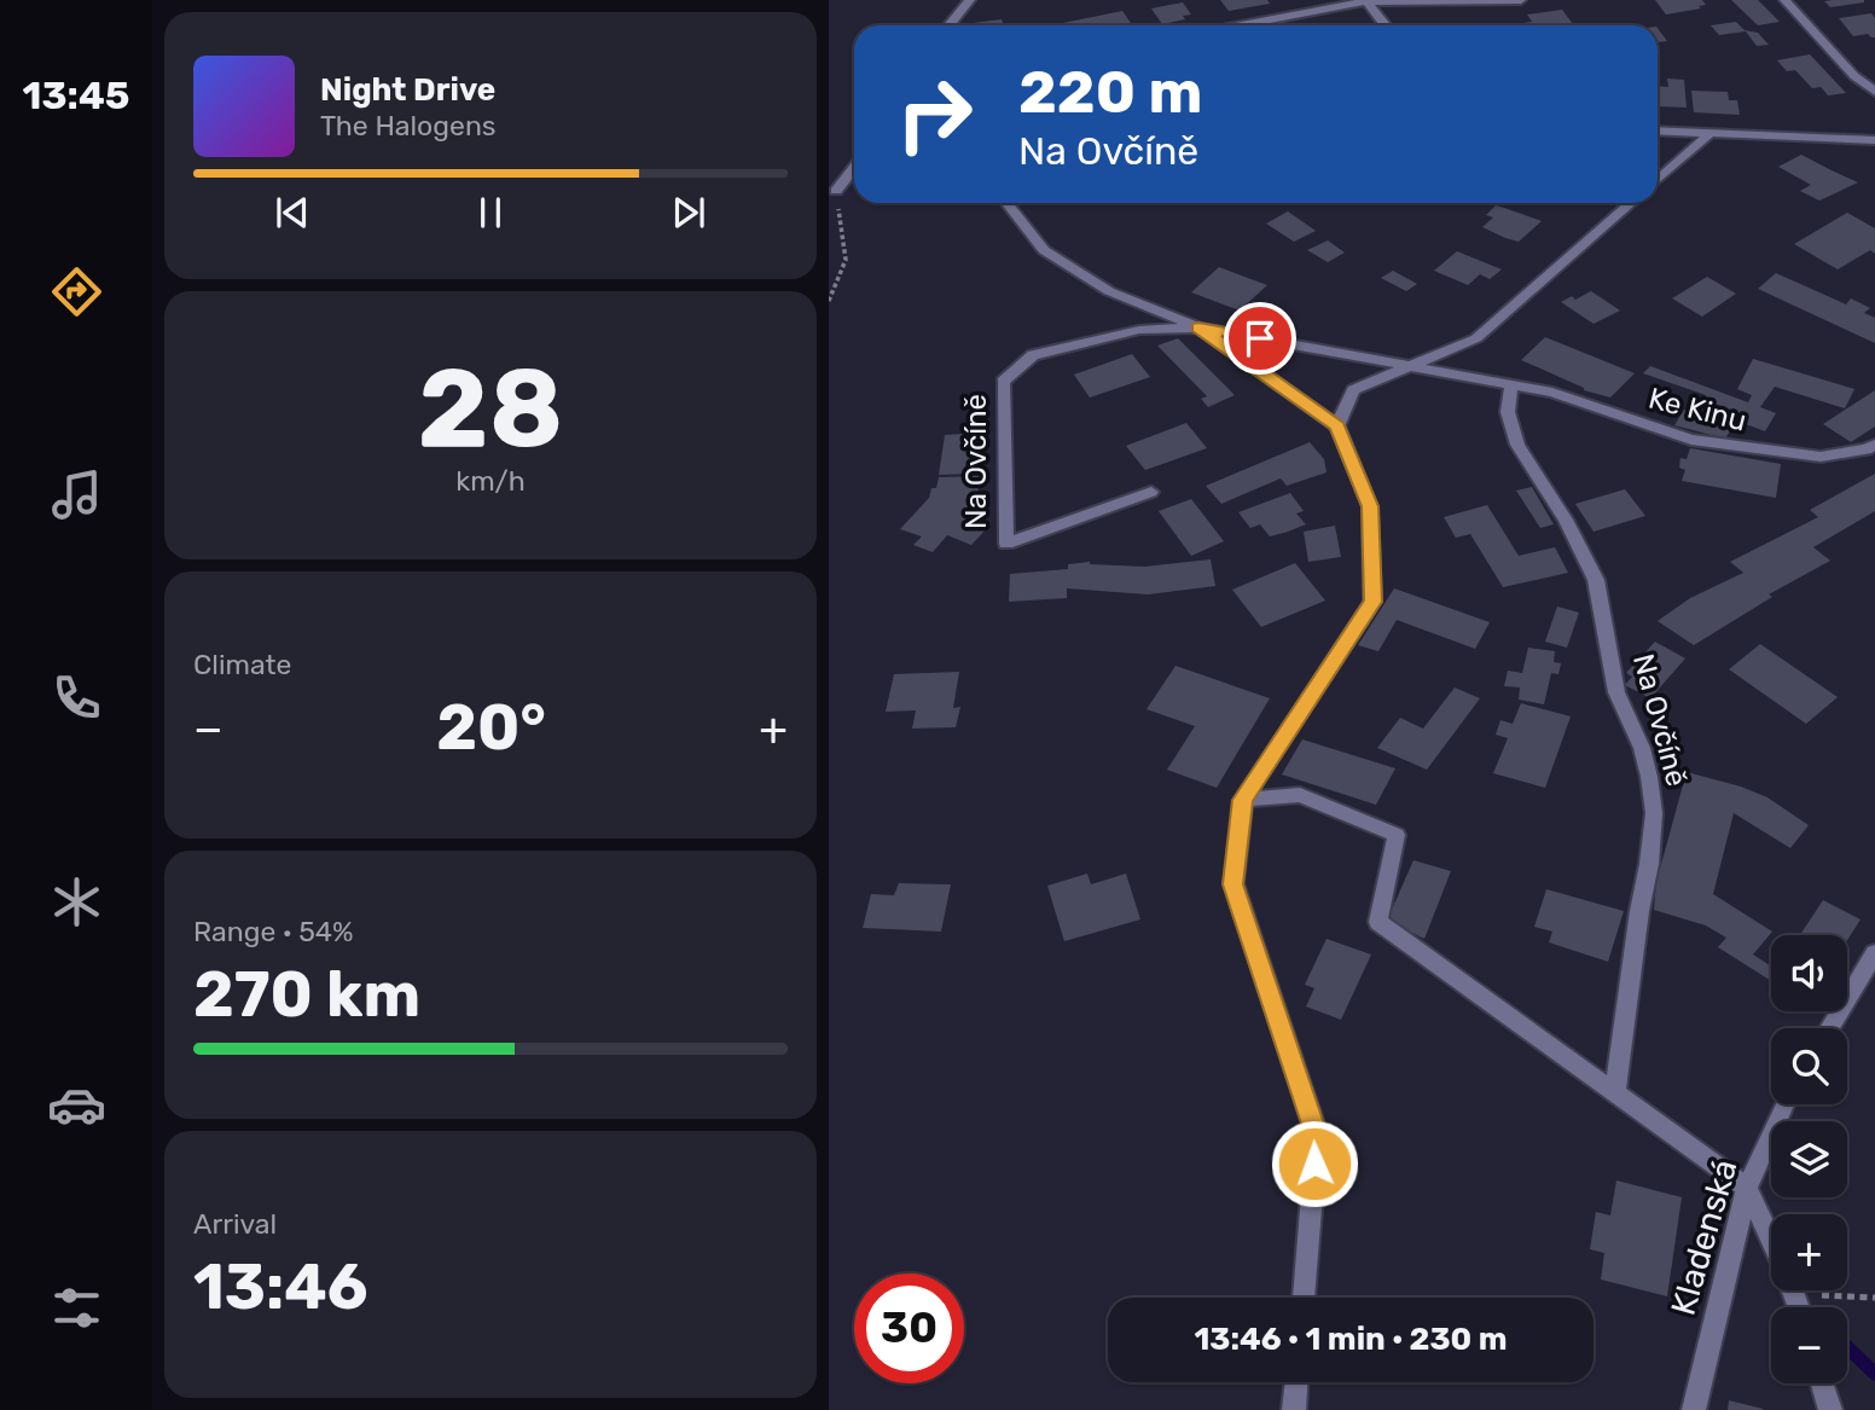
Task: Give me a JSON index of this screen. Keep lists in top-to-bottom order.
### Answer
{
  "streets": {
    "street": ["Ke Kinu", "Na Ovčíně", "Kladenská"]
  },
  "crossings": [
    ["Ke Kinu", "Na Ovčíně"]
  ],
  "page": {
    "tabs": "13:45",
    "turn": ["220 m", "Na Ovčíně"],
    "song": ["Night Drive", "The Halogens"],
    "tile": [
      ["28", "km/h"],
      "Climate",
      ["Range · 54%", "270 km"],
      ["Arrival", "13:46"]
    ],
    "heat": ["−", "20°", "+"],
    "map_buttons": ["+", "−"],
    "limit": "30",
    "trip": "13:46 · 1 min · 230 m"
  }
}
